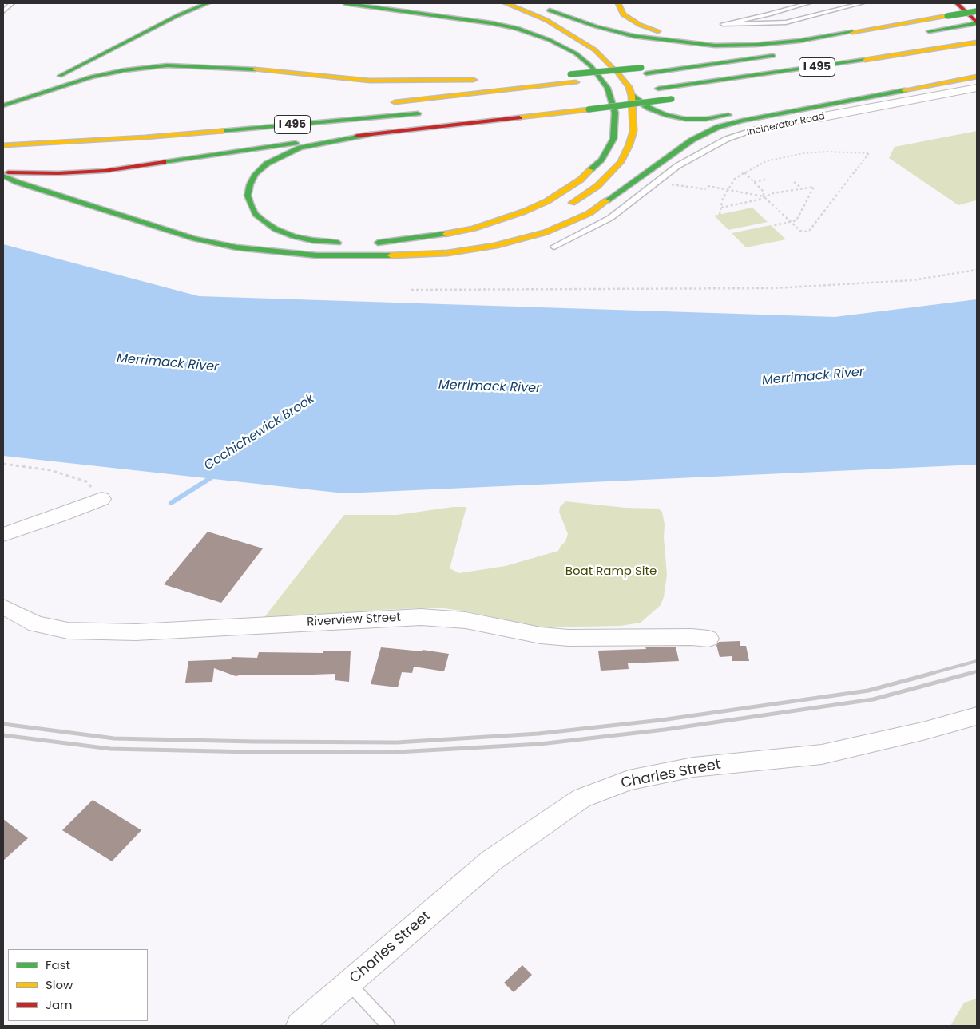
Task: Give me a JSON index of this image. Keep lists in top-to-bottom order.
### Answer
{
  "streets": {
    "main road": ["I 495"],
    "street": ["Incinerator Road", "Riverview Street", "Charles Street"]
  },
  "water": ["Merrimack River", "Cochichewick Brook"],
  "parks": ["Boat Ramp Site"],
  "legend": ["Fast", "Slow", "Jam"]
}
